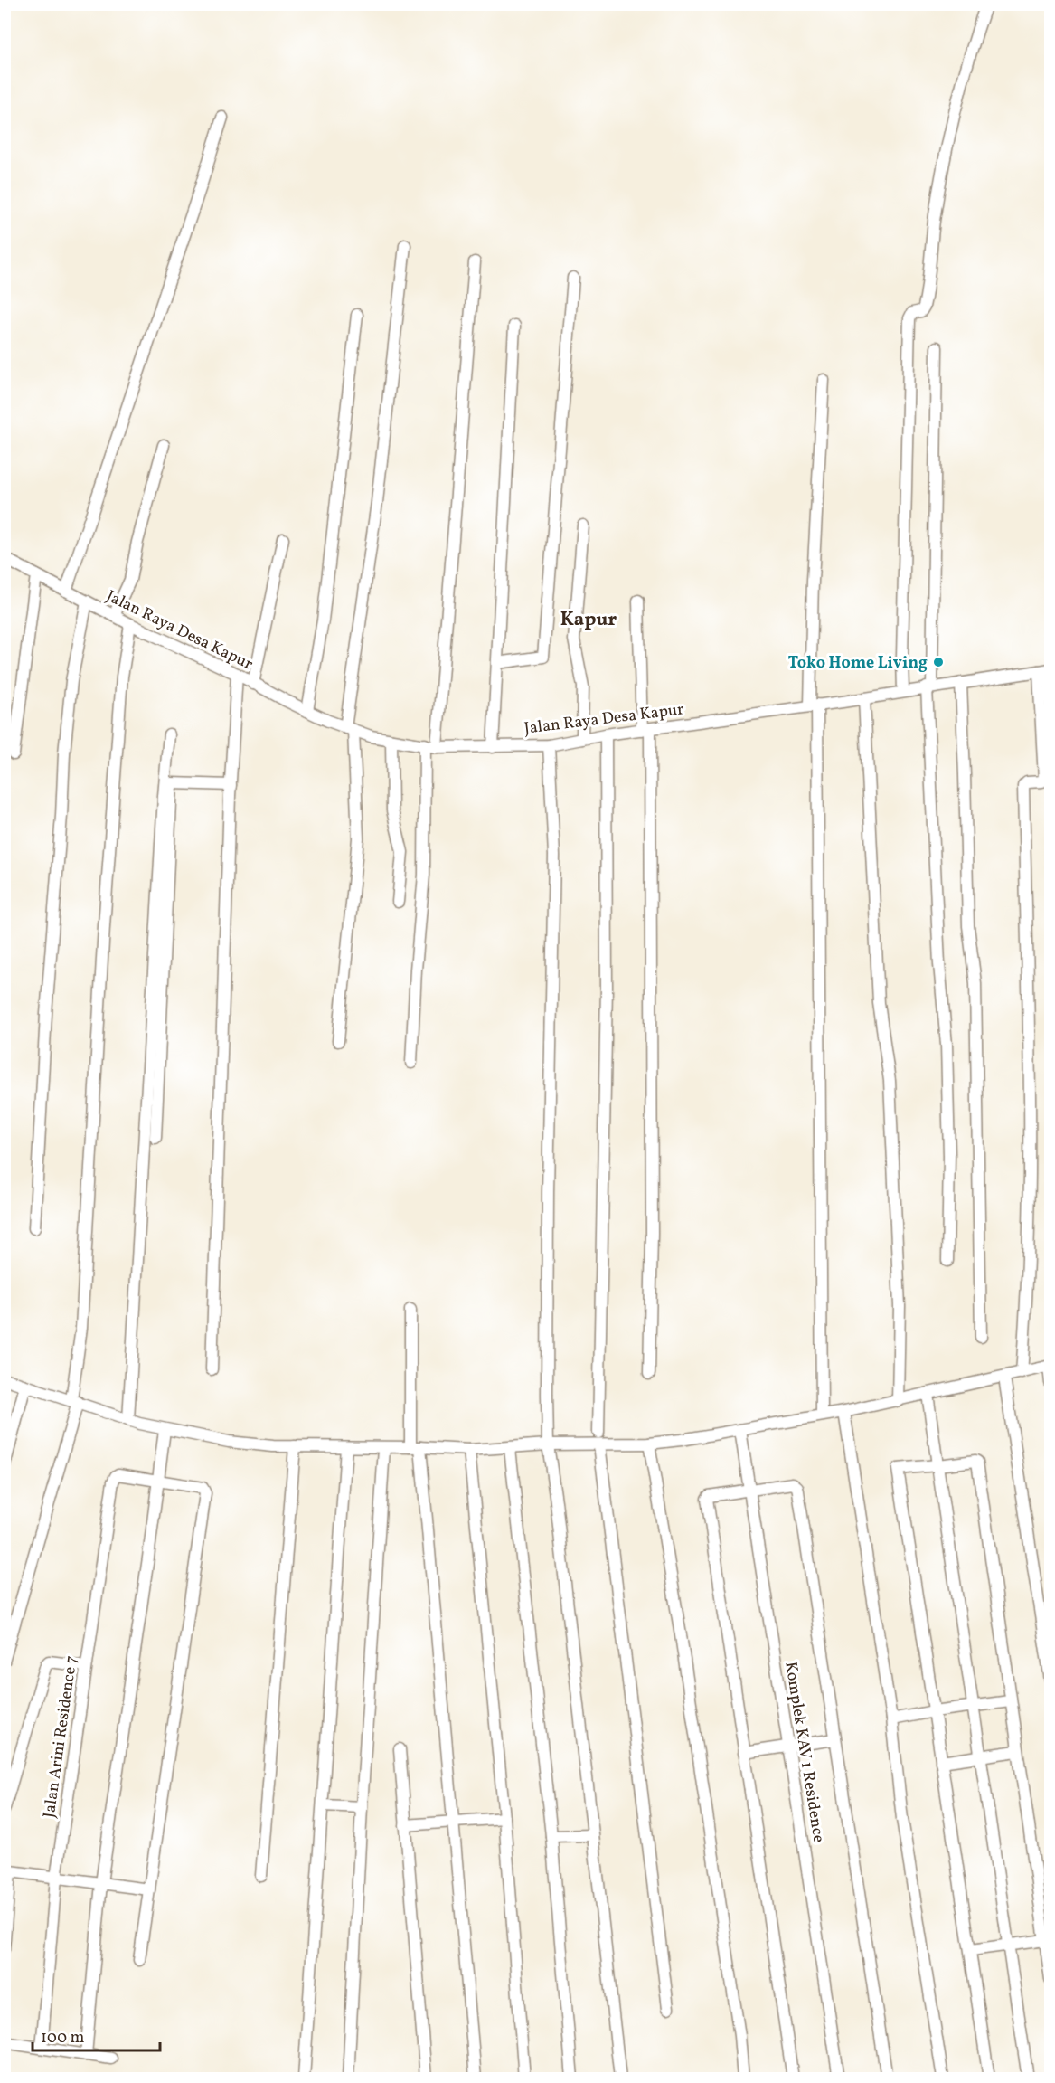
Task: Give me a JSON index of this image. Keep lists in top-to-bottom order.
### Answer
{
  "streets": {
    "street": ["Jalan Raya Desa Kapur", "Jalan Arini Residence 7", "Komplek KAV 1 Residence"]
  },
  "districts": ["Kapur"],
  "places": ["Toko Home Living"],
  "scale_bar": "100 m"
}
